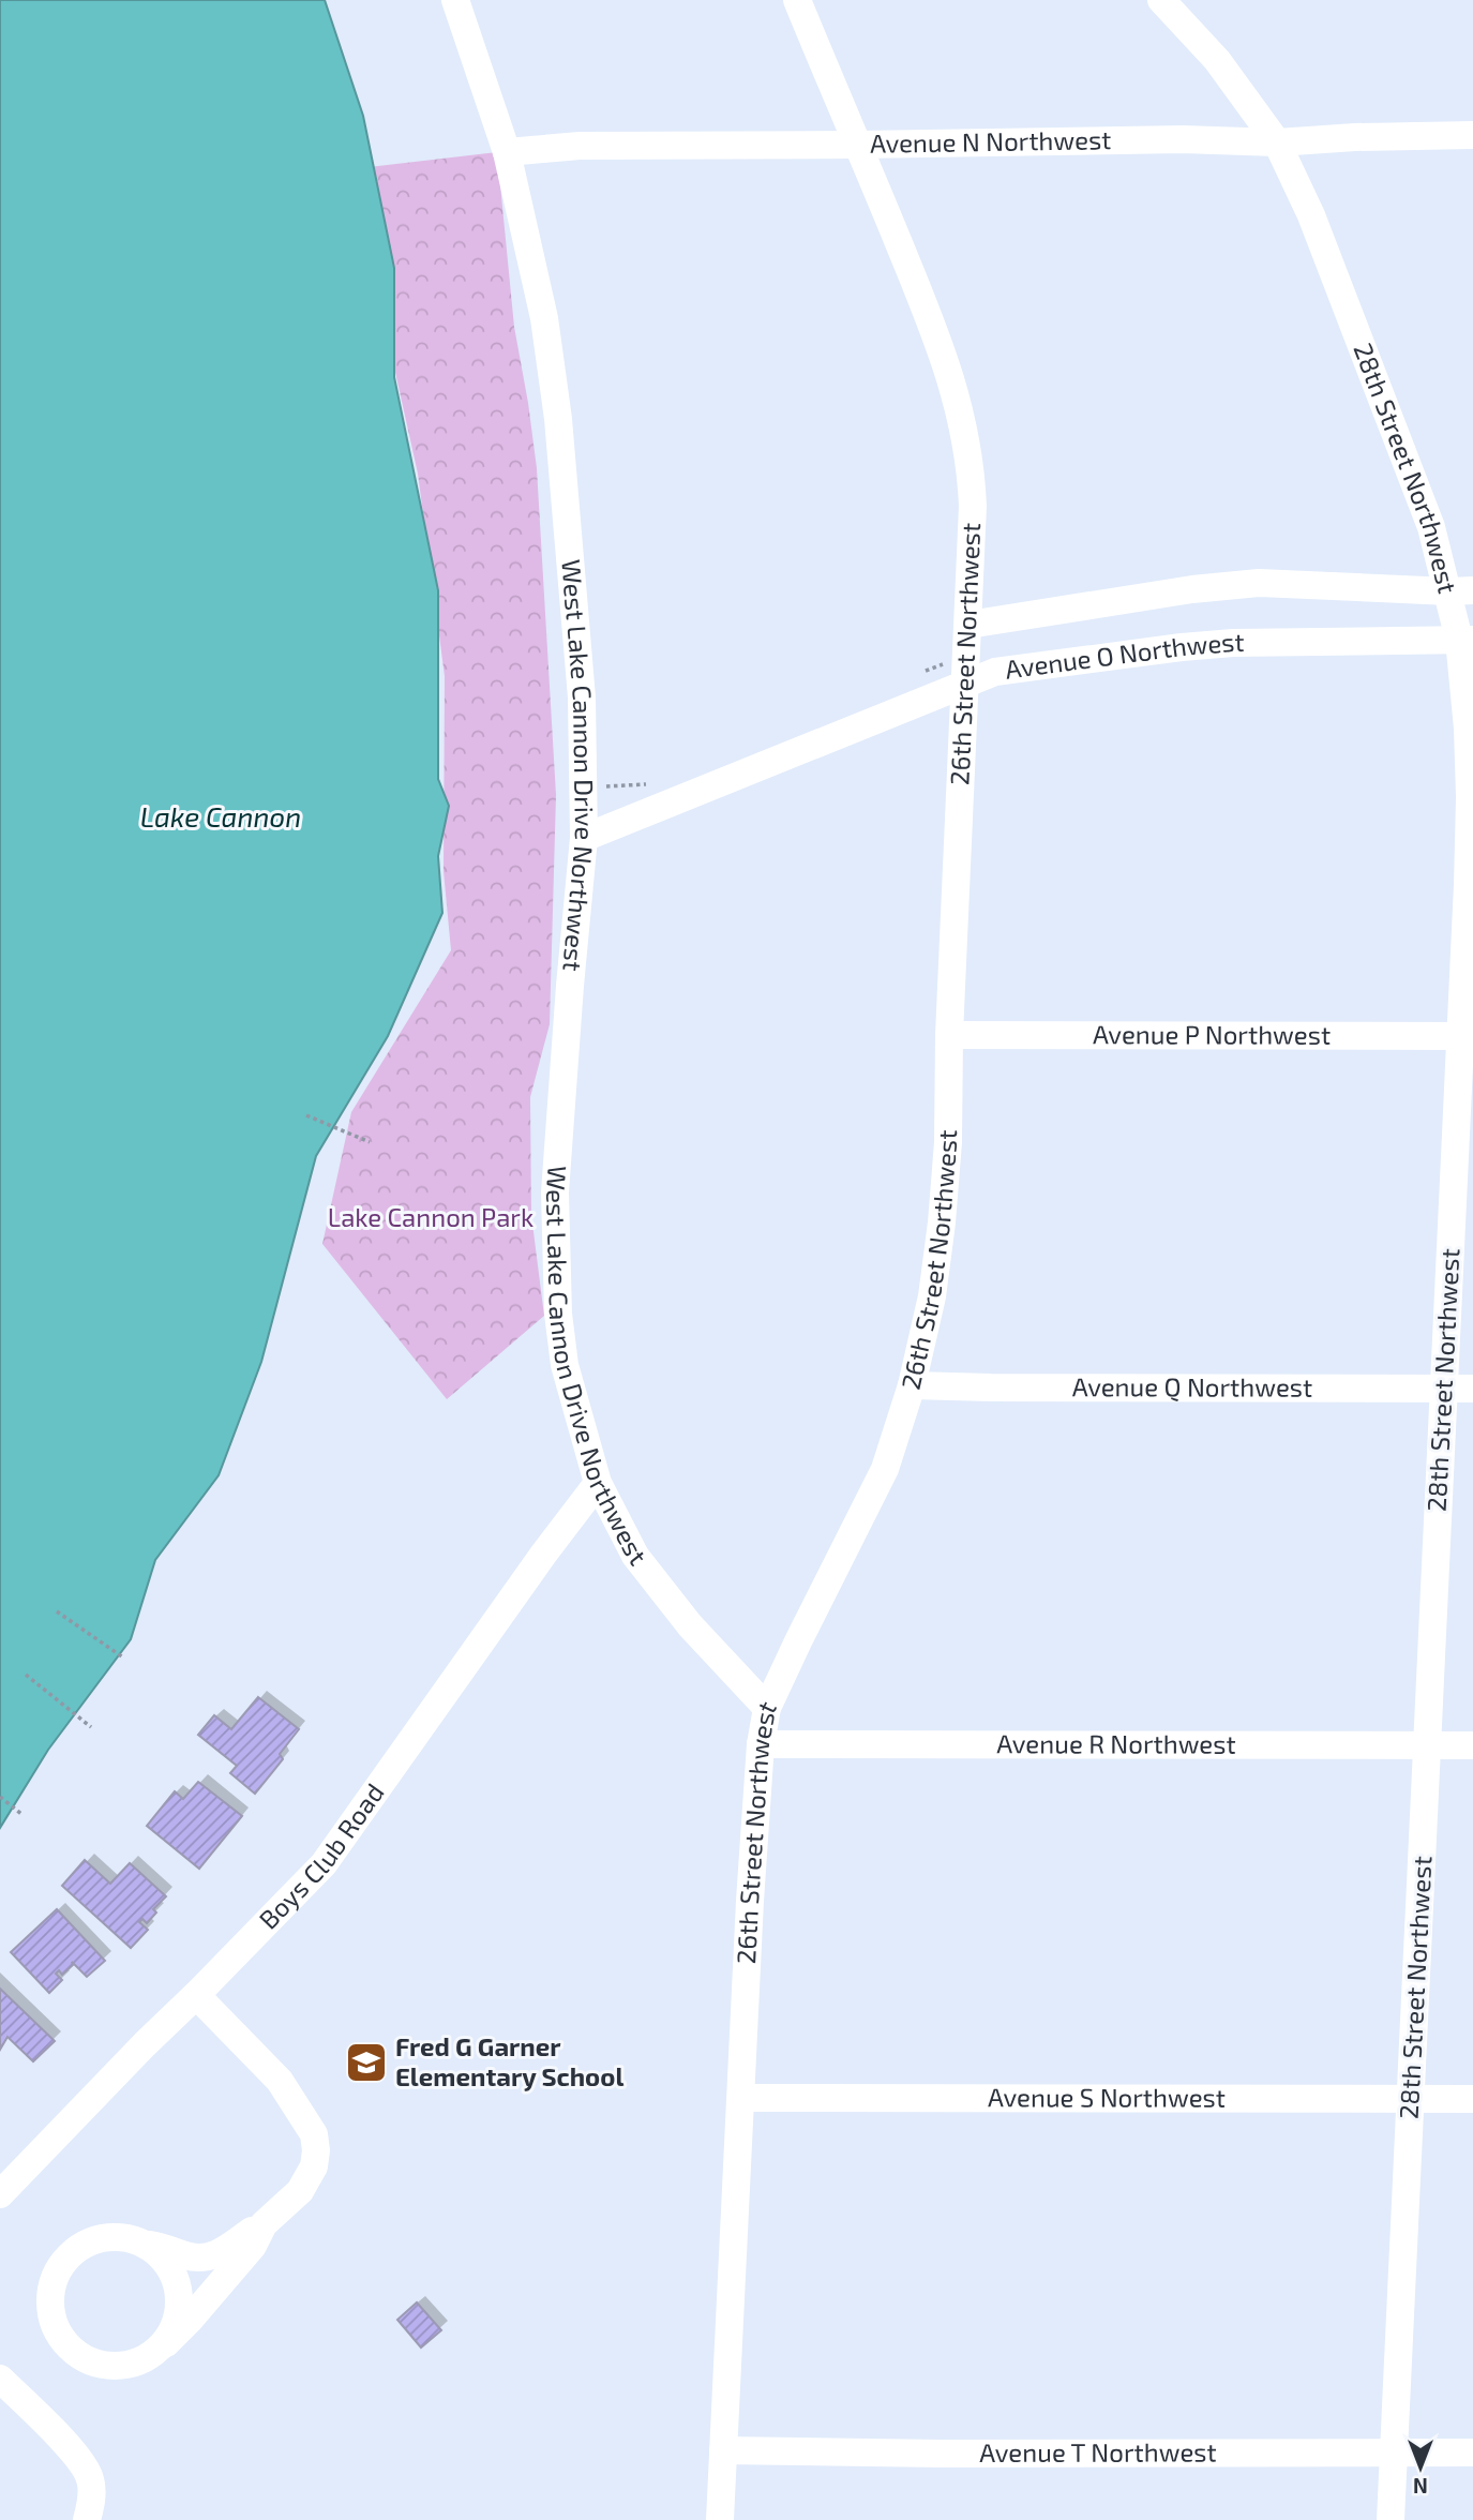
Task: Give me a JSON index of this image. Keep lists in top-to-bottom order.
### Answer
{
  "streets": {
    "street": [
      "Avenue N Northwest",
      "28th Street Northwest",
      "26th Street Northwest",
      "Avenue O Northwest",
      "West Lake Cannon Drive Northwest",
      "Avenue P Northwest",
      "Avenue Q Northwest",
      "Avenue R Northwest",
      "Boys Club Road",
      "Avenue S Northwest",
      "Avenue T Northwest"
    ]
  },
  "crossings": [
    ["Avenue N Northwest", "28th Street Northwest"],
    ["Avenue N Northwest", "26th Street Northwest"],
    ["Avenue N Northwest", "West Lake Cannon Drive Northwest"],
    ["28th Street Northwest", "Avenue O Northwest"],
    ["28th Street Northwest", "Avenue P Northwest"],
    ["28th Street Northwest", "Avenue Q Northwest"],
    ["28th Street Northwest", "Avenue R Northwest"],
    ["28th Street Northwest", "Avenue S Northwest"],
    ["28th Street Northwest", "Avenue T Northwest"],
    ["26th Street Northwest", "Avenue O Northwest"],
    ["26th Street Northwest", "West Lake Cannon Drive Northwest"],
    ["26th Street Northwest", "Avenue P Northwest"],
    ["26th Street Northwest", "Avenue Q Northwest"],
    ["26th Street Northwest", "Avenue R Northwest"],
    ["26th Street Northwest", "Avenue S Northwest"],
    ["26th Street Northwest", "Avenue T Northwest"],
    ["Avenue O Northwest", "West Lake Cannon Drive Northwest"],
    ["West Lake Cannon Drive Northwest", "Boys Club Road"]
  ],
  "water": ["Lake Cannon"],
  "parks": ["Lake Cannon Park"],
  "places": {
    "school or university": ["Fred G Garner Elementary School"]
  },
  "north": "bottom"
}
